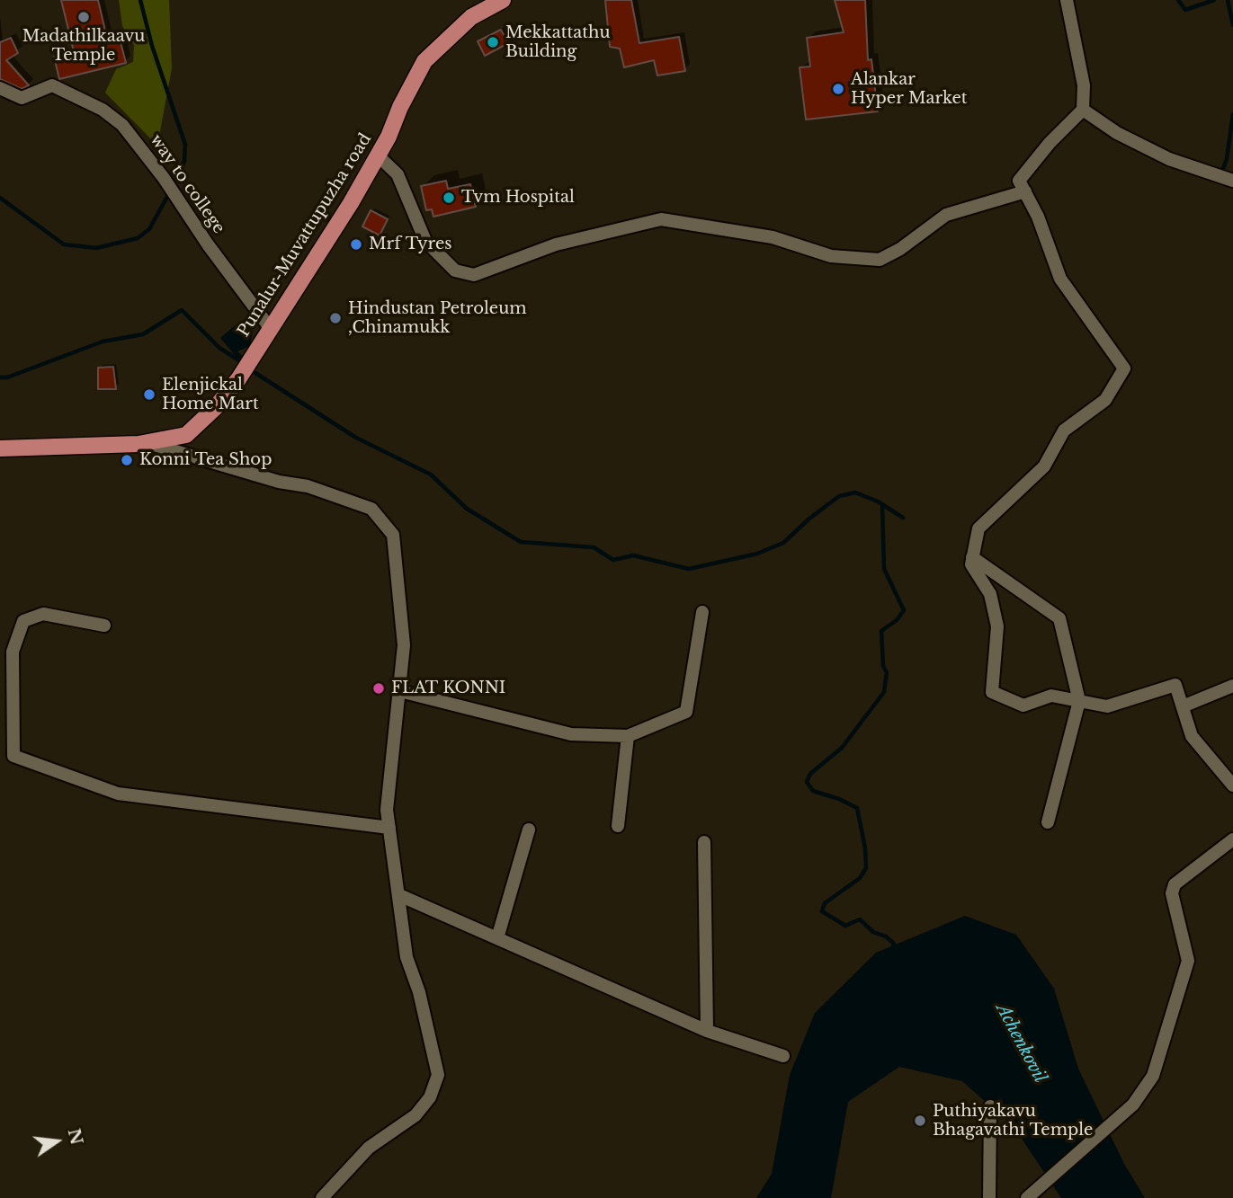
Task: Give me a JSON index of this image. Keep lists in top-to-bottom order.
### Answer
{
  "streets": {
    "main road": ["Punalur-Muvattupuzha road"],
    "street": ["way to college"]
  },
  "crossings": [
    ["way to college", "Punalur-Muvattupuzha road"]
  ],
  "water": ["Achenkovil"],
  "places": [
    "Madathilkaavu Temple",
    "Mekkattathu Building",
    "Alankar Hyper Market",
    "Tvm Hospital",
    "Mrf Tyres",
    "Hindustan Petroleum ,Chinamukk",
    "Elenjickal Home Mart",
    "Konni Tea Shop",
    "FLAT KONNI",
    "Puthiyakavu Bhagavathi Temple"
  ],
  "north": "right"
}
